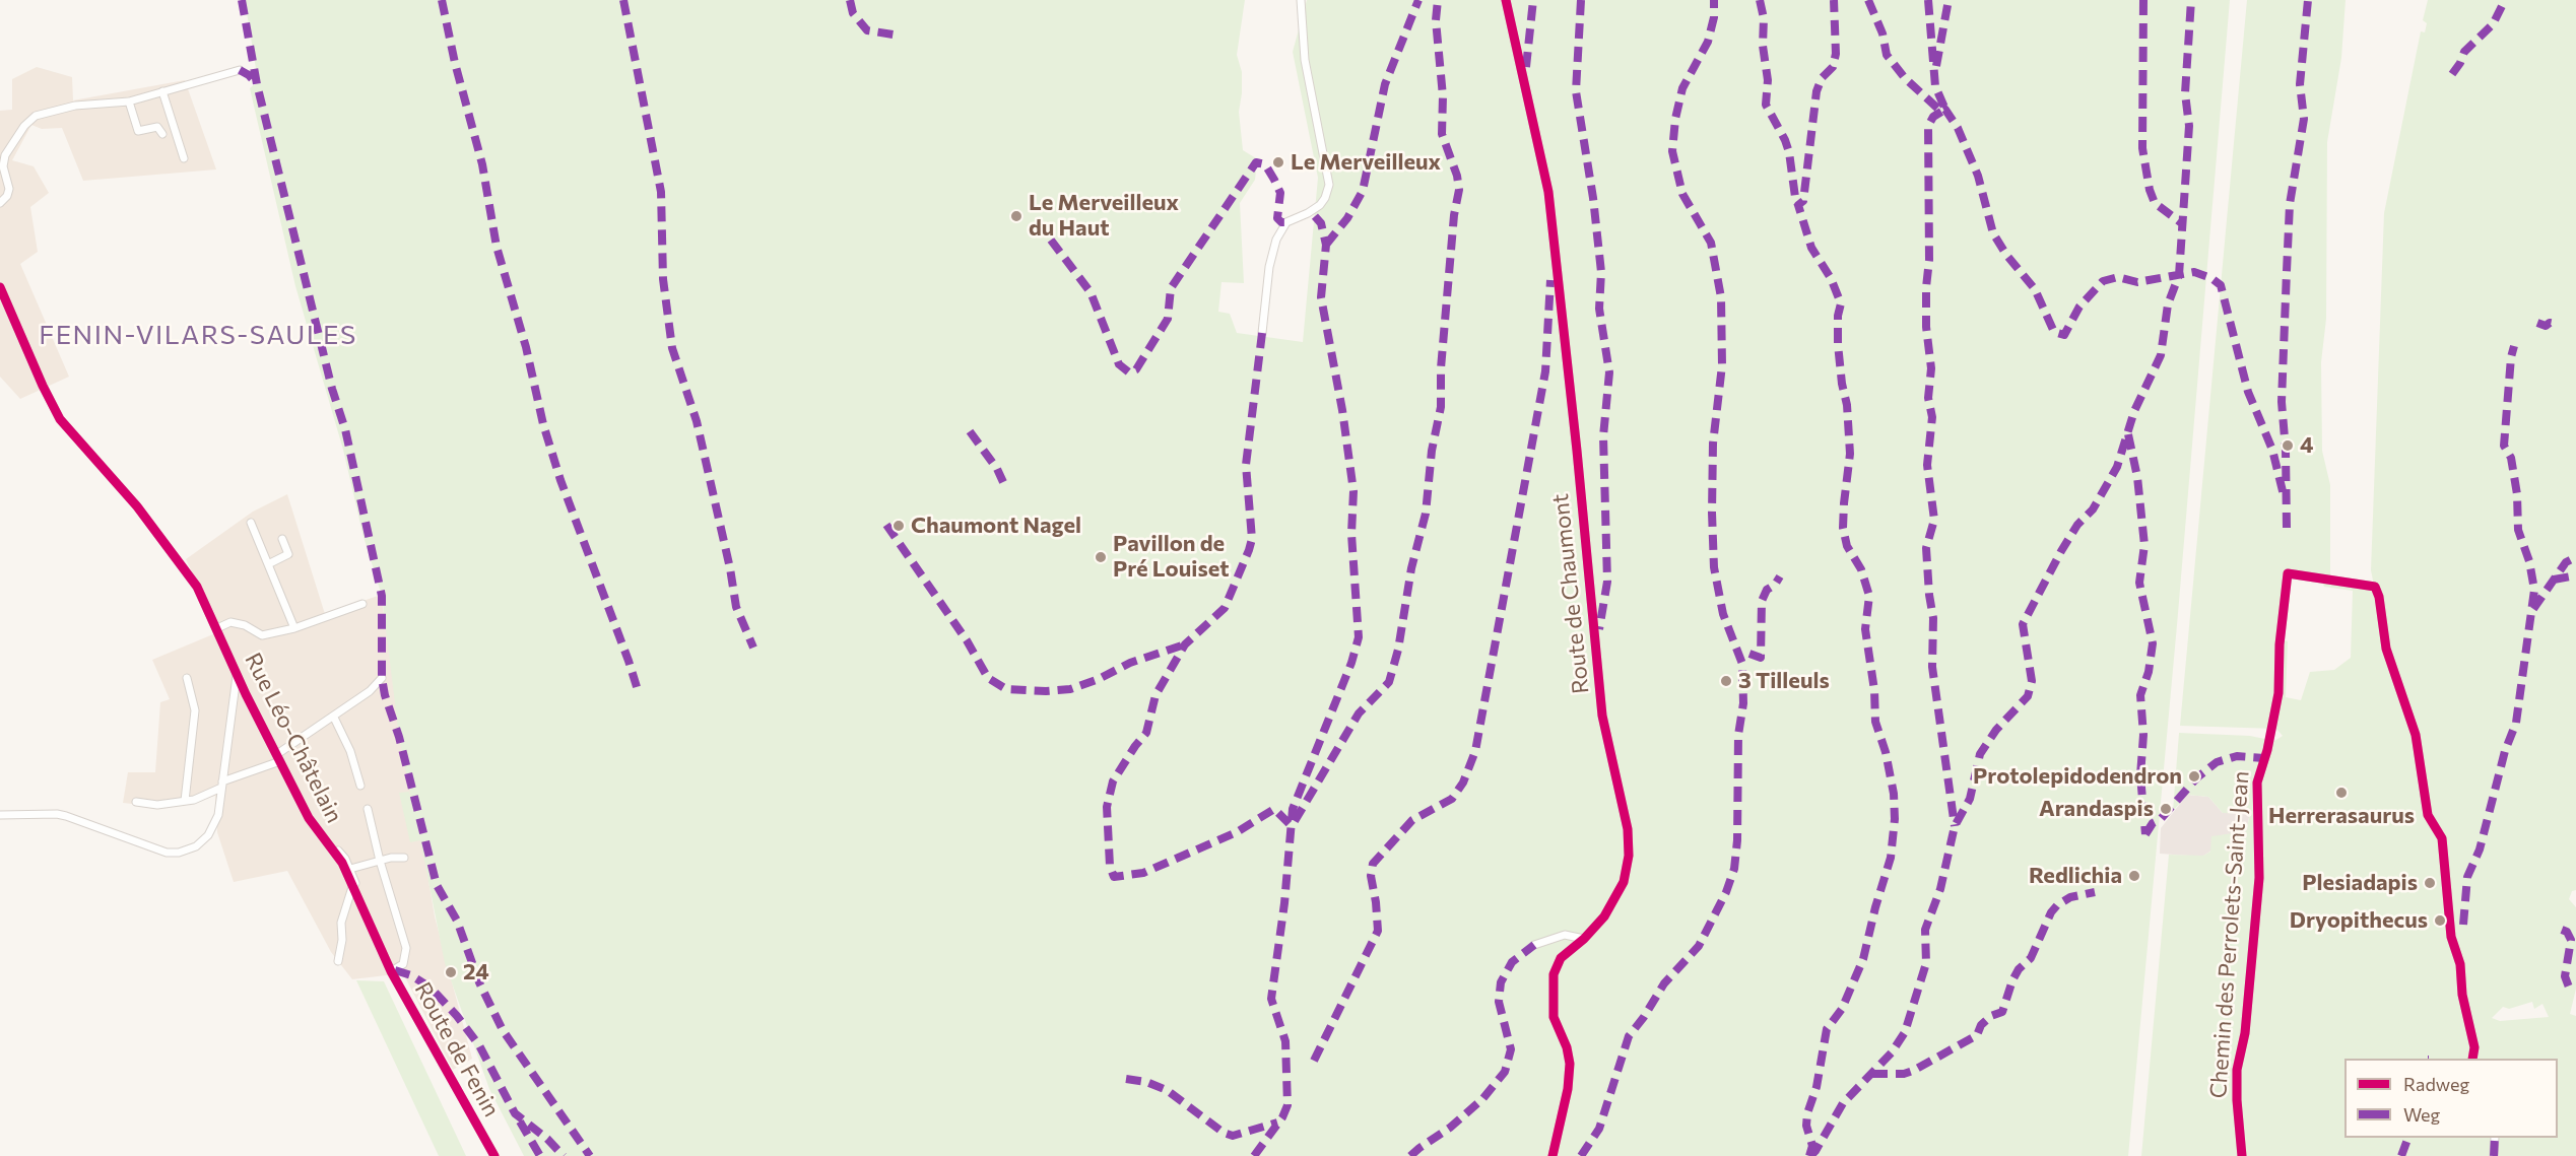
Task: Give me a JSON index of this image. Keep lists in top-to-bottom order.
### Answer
{
  "streets": {
    "street": [
      "Route de Chaumont",
      "Rue Léo-Châtelain",
      "Chemin des Perrolets-Saint-Jean",
      "Route de Fenin"
    ]
  },
  "crossings": [
    ["Rue Léo-Châtelain", "Route de Fenin"]
  ],
  "districts": ["FENIN-VILARS-SAULES"],
  "places": [
    "Le Merveilleux",
    "Le Merveilleux du Haut",
    "4",
    "Chaumont Nagel",
    "Pavillon de Pré Louiset",
    "3 Tilleuls",
    "Protolepidodendron",
    "Herrerasaurus",
    "Arandaspis",
    "Redlichia",
    "Plesiadapis",
    "Dryopithecus",
    "24"
  ],
  "legend": ["Radweg", "Weg"]
}
